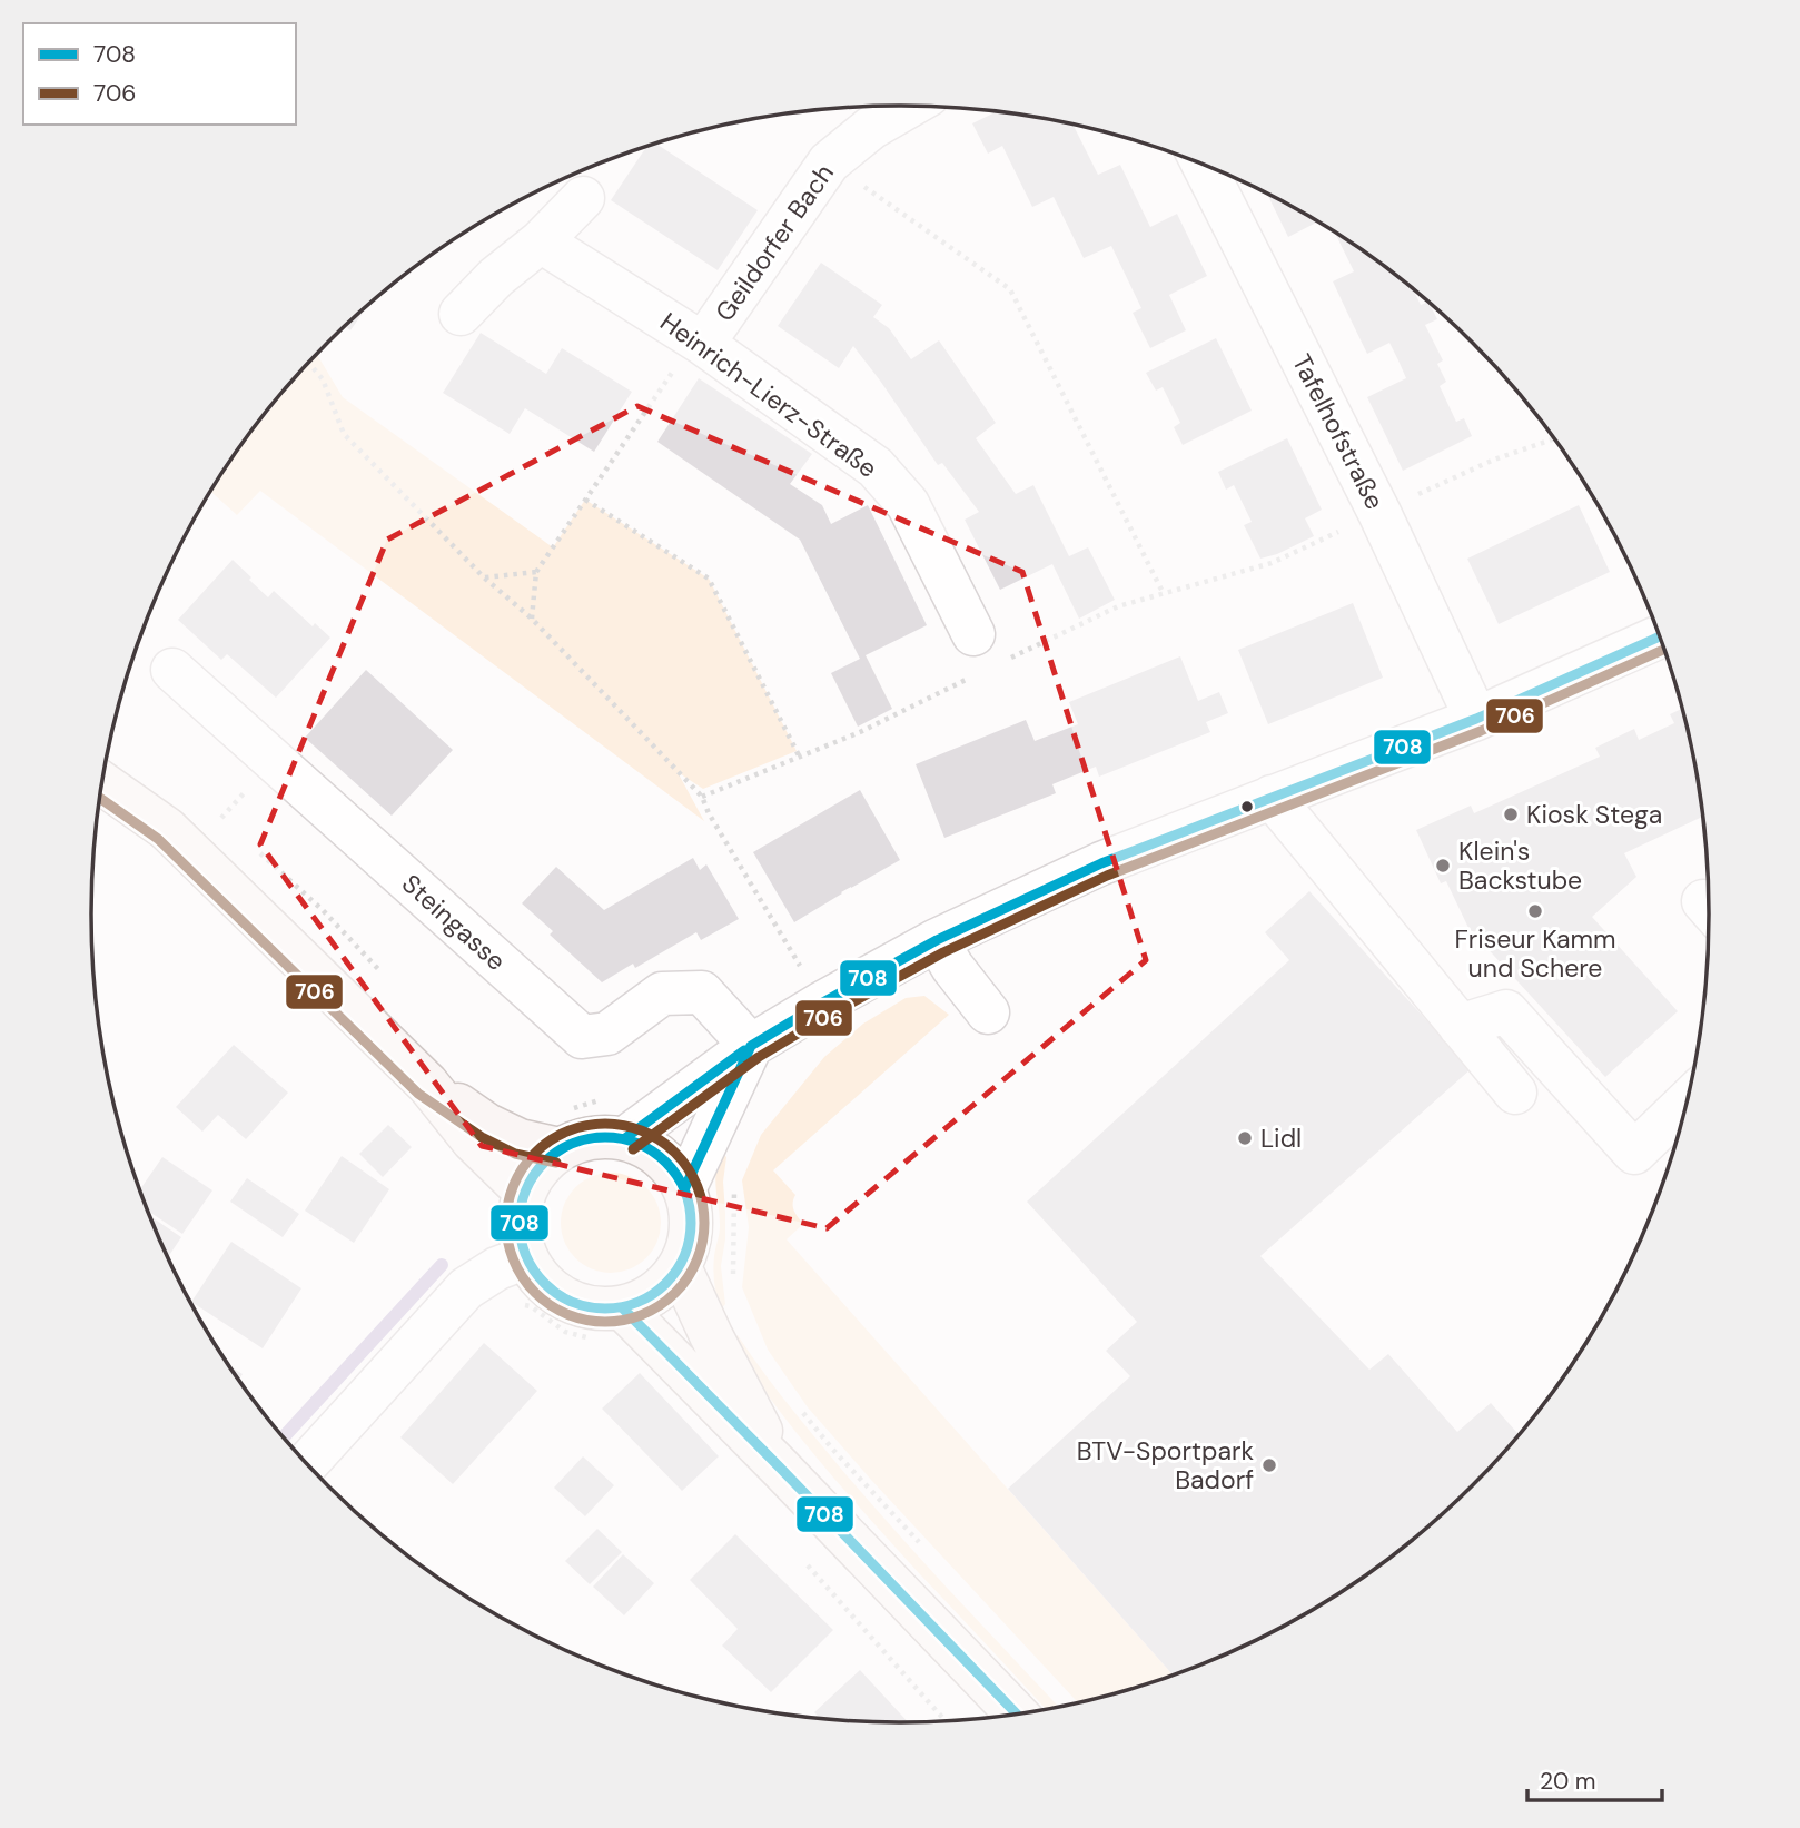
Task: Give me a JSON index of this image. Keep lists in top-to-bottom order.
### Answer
{
  "streets": {
    "street": [
      "Geildorfer Bach",
      "Heinrich-Lierz-Straße",
      "Tafelhofstraße",
      "Steingasse"
    ]
  },
  "crossings": [
    ["Geildorfer Bach", "Heinrich-Lierz-Straße"]
  ],
  "places": [
    "Kiosk Stega",
    "Klein's Backstube",
    "Friseur Kamm und Schere",
    "Lidl",
    "BTV-Sportpark Badorf"
  ],
  "lines": ["transit line 708", "transit line 706"],
  "legend": ["708", "706"],
  "scale_bar": "20 m"
}
